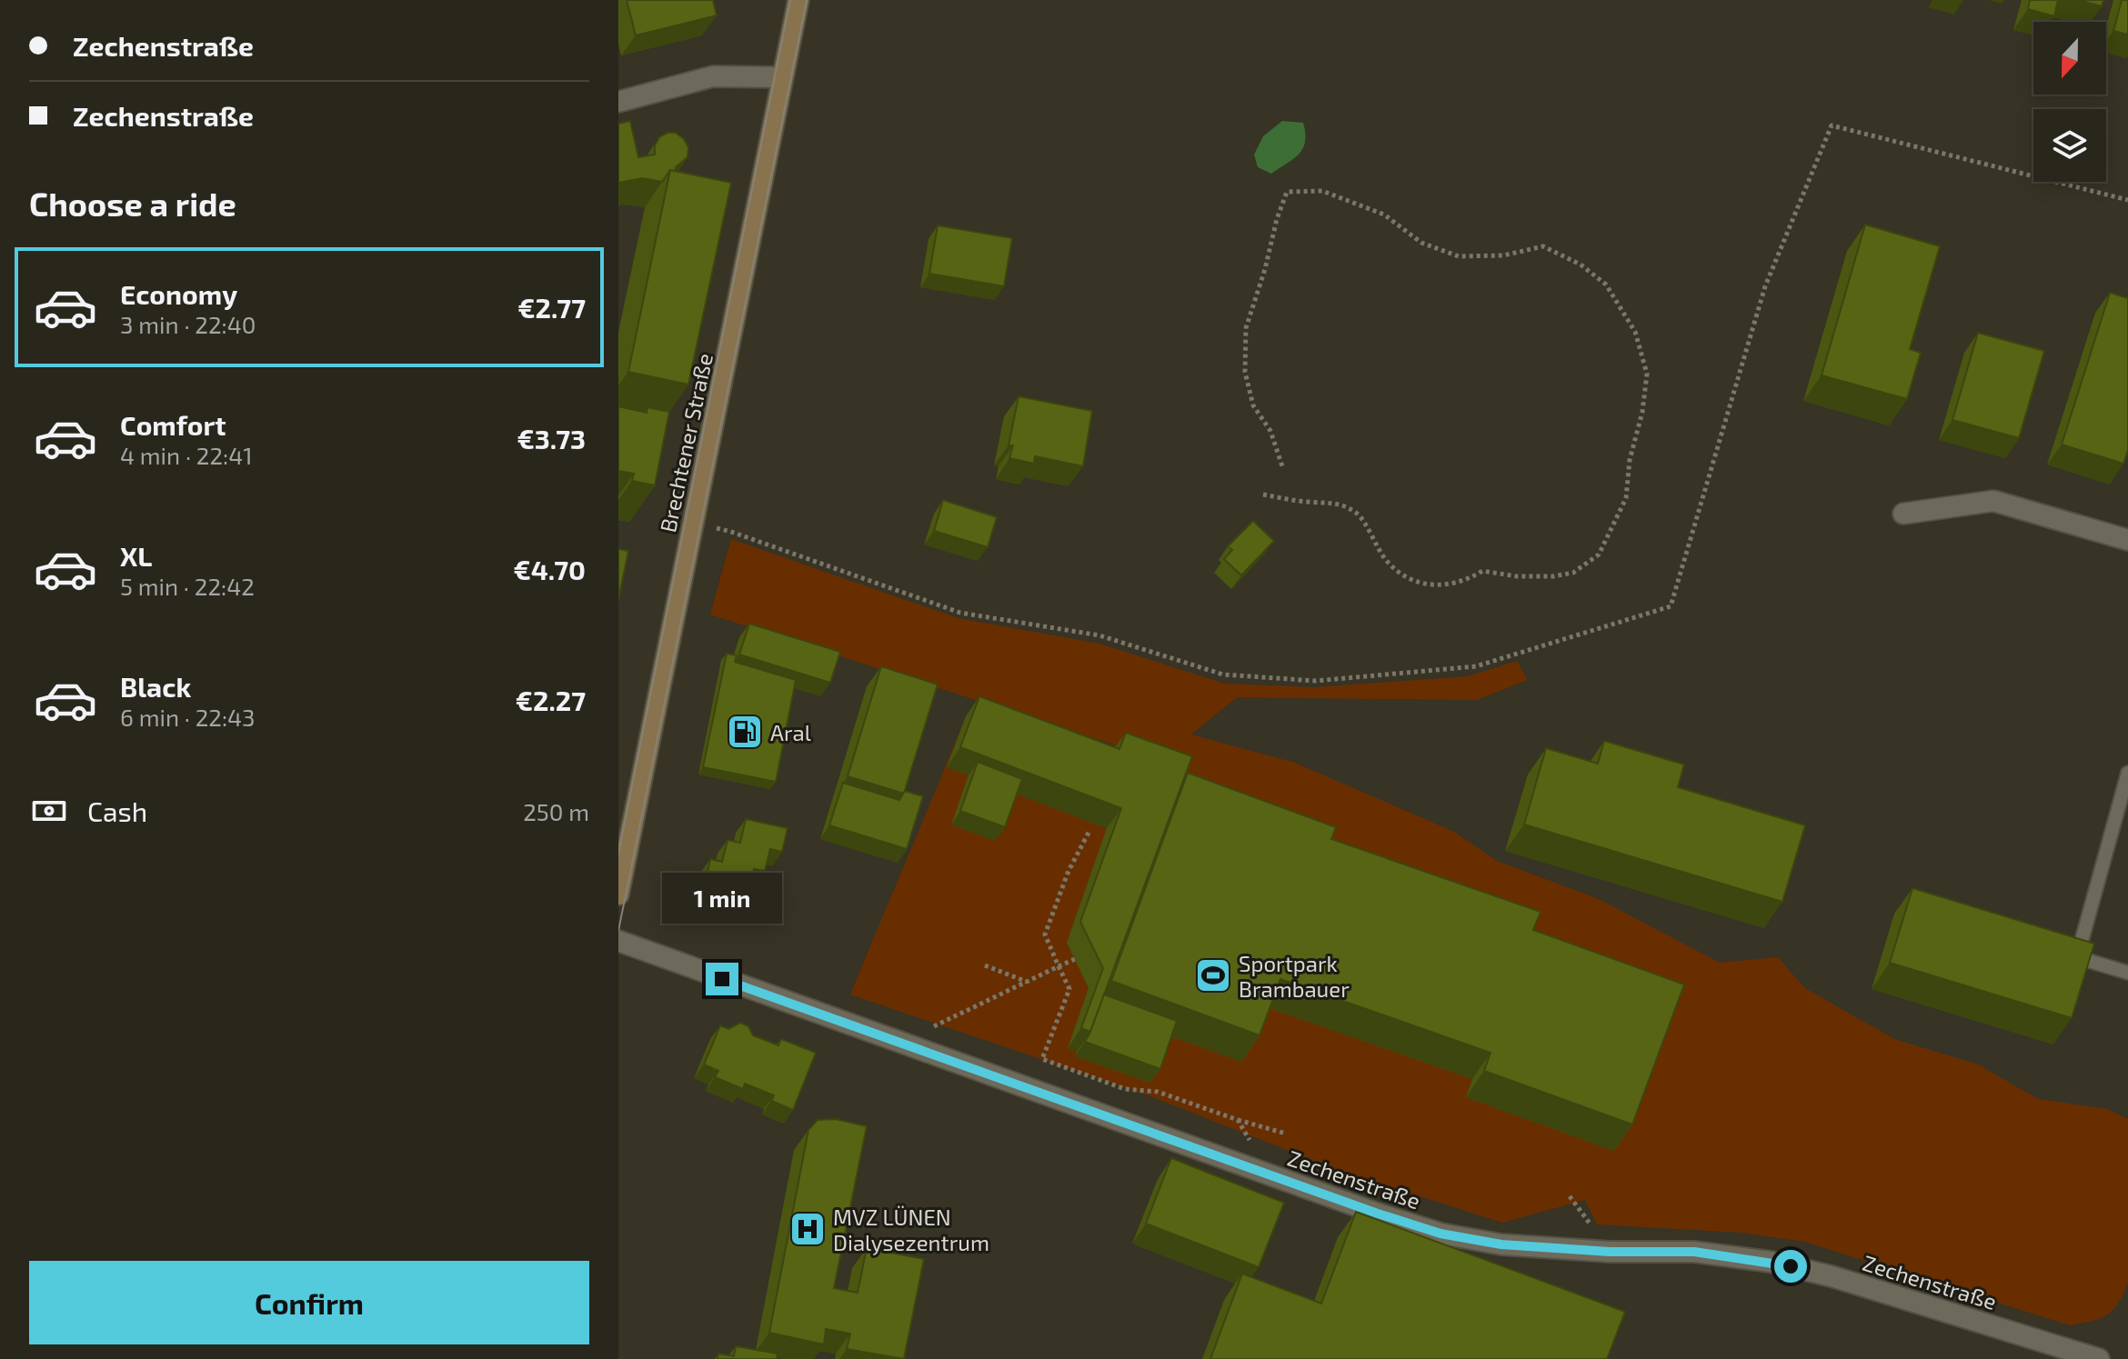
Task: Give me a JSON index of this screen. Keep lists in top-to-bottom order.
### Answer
{
  "streets": {
    "main road": ["Brechtener Straße"],
    "street": ["Zechenstraße"]
  },
  "places": {
    "fuel station": ["Aral"],
    "sports": ["Sportpark Brambauer"],
    "hospital": ["MVZ LÜNEN Dialysezentrum"]
  },
  "north": "bottom",
  "page": {
    "banner": ["Zechenstraße", "Zechenstraße"],
    "heading": "Choose a ride",
    "list": [
      {
        "name": "Economy",
        "note": "3 min · 22:40",
        "value": "€2.77"
      },
      {
        "name": "Comfort",
        "note": "4 min · 22:41",
        "value": "€3.73"
      },
      {
        "name": "XL",
        "note": "5 min · 22:42",
        "value": "€4.70"
      },
      {
        "name": "Black",
        "note": "6 min · 22:43",
        "value": "€2.27"
      }
    ],
    "pay": ["Cash", "250 m"],
    "bubble": "1 min",
    "buttons": "Confirm"
  }
}
